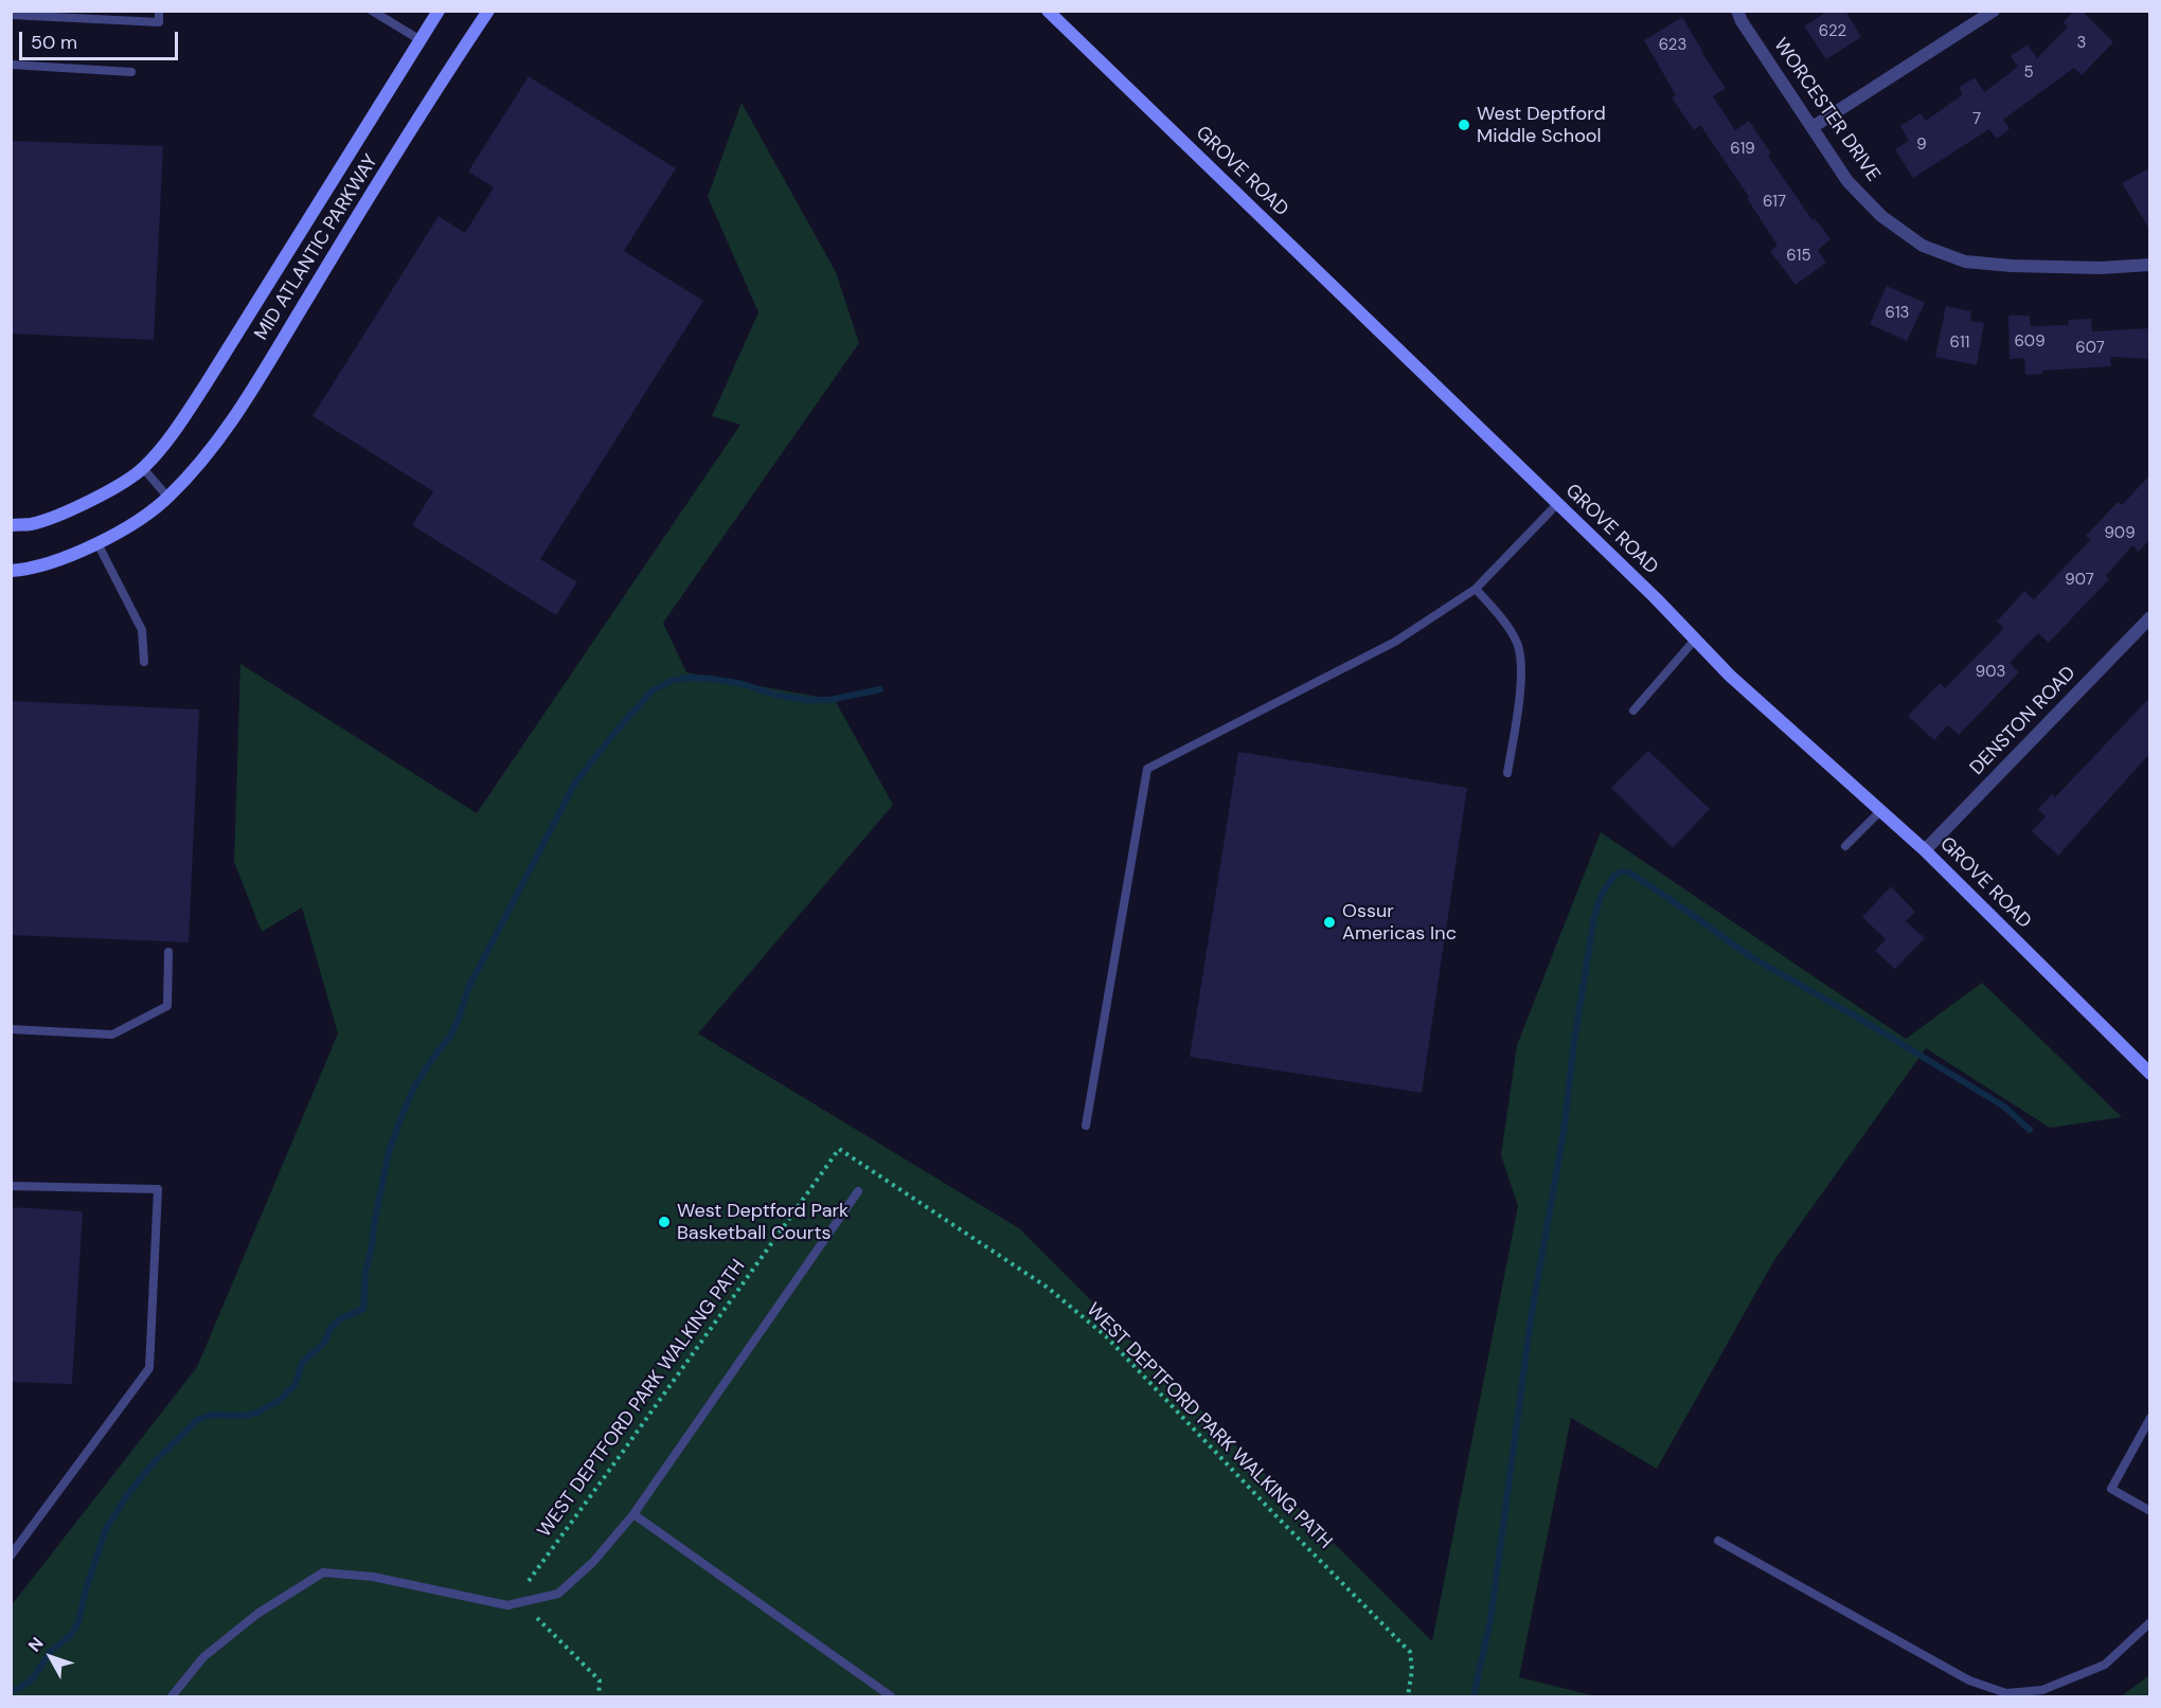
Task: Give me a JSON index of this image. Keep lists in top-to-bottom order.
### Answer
{
  "streets": {
    "main road": ["GROVE ROAD", "MID ATLANTIC PARKWAY"],
    "street": ["WORCESTER DRIVE", "DENSTON ROAD"],
    "path": ["WEST DEPTFORD PARK WALKING PATH"]
  },
  "crossings": [
    ["GROVE ROAD", "DENSTON ROAD"]
  ],
  "places": ["West Deptford Middle School", "Ossur Americas Inc", "West Deptford Park Basketball Courts"],
  "house_numbers": [
    "622",
    "3",
    "623",
    "5",
    "7",
    "9",
    "619",
    "617",
    "615",
    "613",
    "609",
    "611",
    "607",
    "909",
    "907",
    "903"
  ],
  "scale_bar": "50 m",
  "north": "top left"
}
